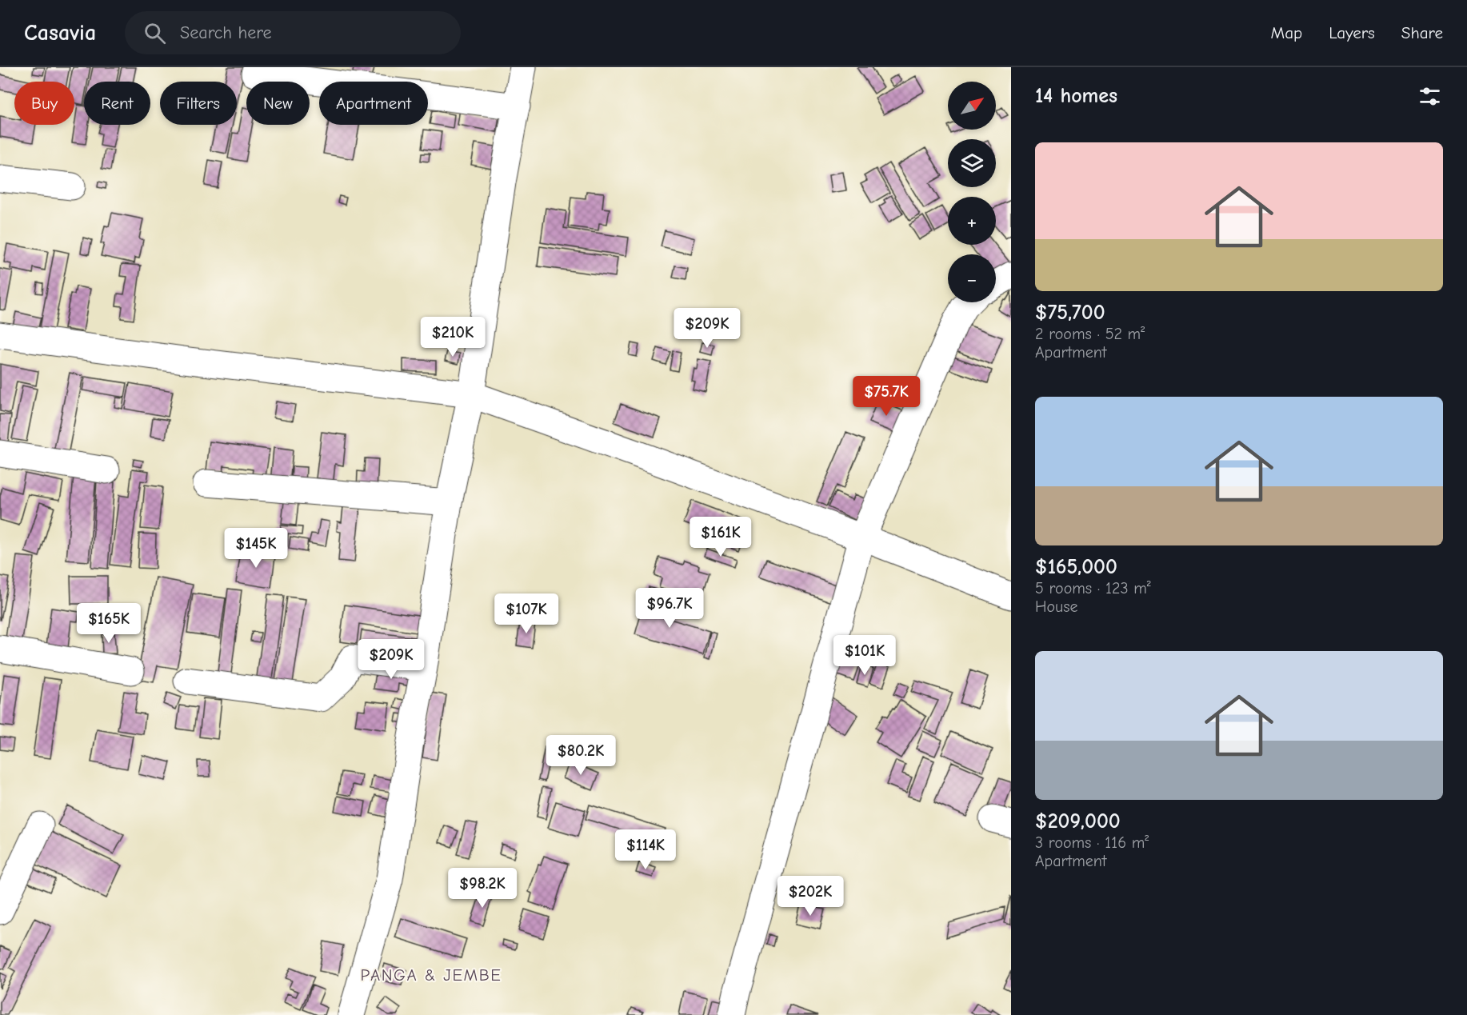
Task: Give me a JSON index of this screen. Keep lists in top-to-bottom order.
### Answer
{
  "districts": ["PANGA & JEMBE"],
  "north": "top right",
  "page": {
    "header": "Casavia",
    "search": "Search here",
    "nav": ["Map", "Layers", "Share"],
    "heading": "14 homes",
    "map_buttons": ["+", "−"],
    "chip": [
      "Buy",
      "Rent",
      "Filters",
      "New",
      "Apartment"
    ],
    "list": [
      {
        "name": "$75,700",
        "note": "2 rooms · 52 m² · Apartment"
      },
      {
        "name": "$165,000",
        "note": "5 rooms · 123 m² · House"
      },
      {
        "name": "$209,000",
        "note": "3 rooms · 116 m² · Apartment"
      }
    ],
    "price": [
      "$209K",
      "$210K",
      "$75.7K",
      "$161K",
      "$145K",
      "$96.7K",
      "$107K",
      "$165K",
      "$101K",
      "$209K",
      "$80.2K",
      "$114K",
      "$98.2K",
      "$202K"
    ]
  }
}
